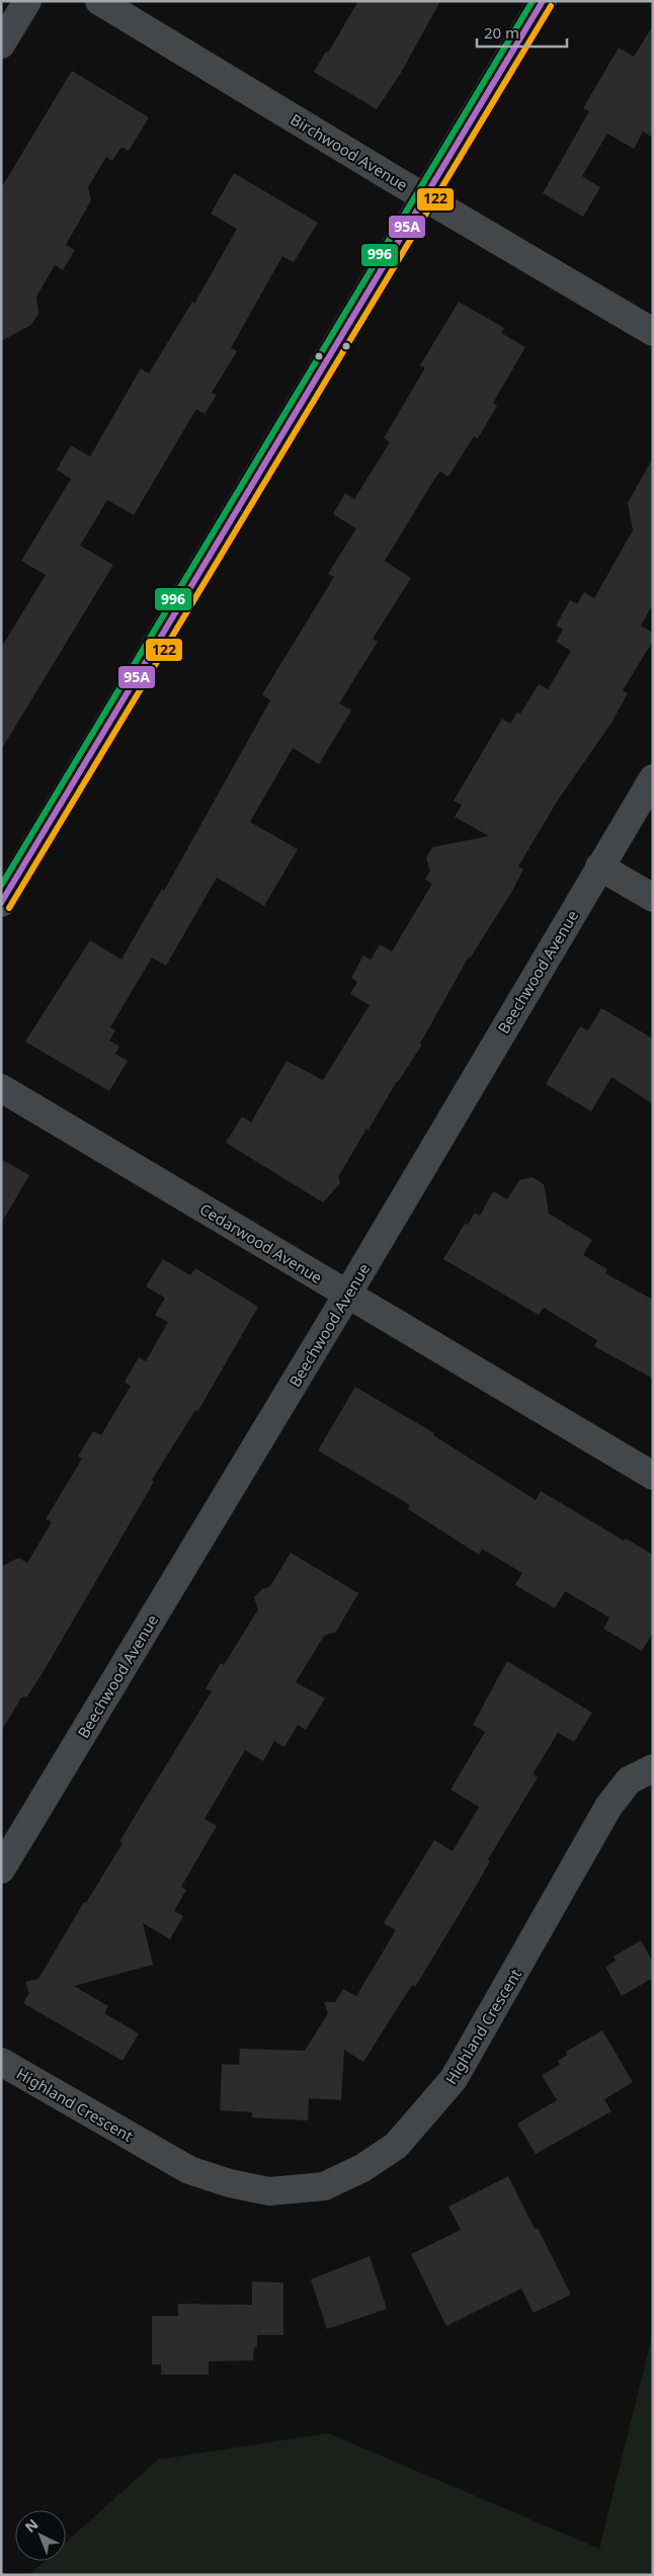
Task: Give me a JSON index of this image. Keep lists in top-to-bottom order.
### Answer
{
  "streets": {
    "street": [
      "Birchwood Avenue",
      "Beechwood Avenue",
      "Cedarwood Avenue",
      "Highland Crescent"
    ]
  },
  "crossings": [
    ["Beechwood Avenue", "Cedarwood Avenue"]
  ],
  "lines": ["transit line 95A", "transit line 996", "transit line 122"],
  "scale_bar": "20 m",
  "north": "top left"
}
